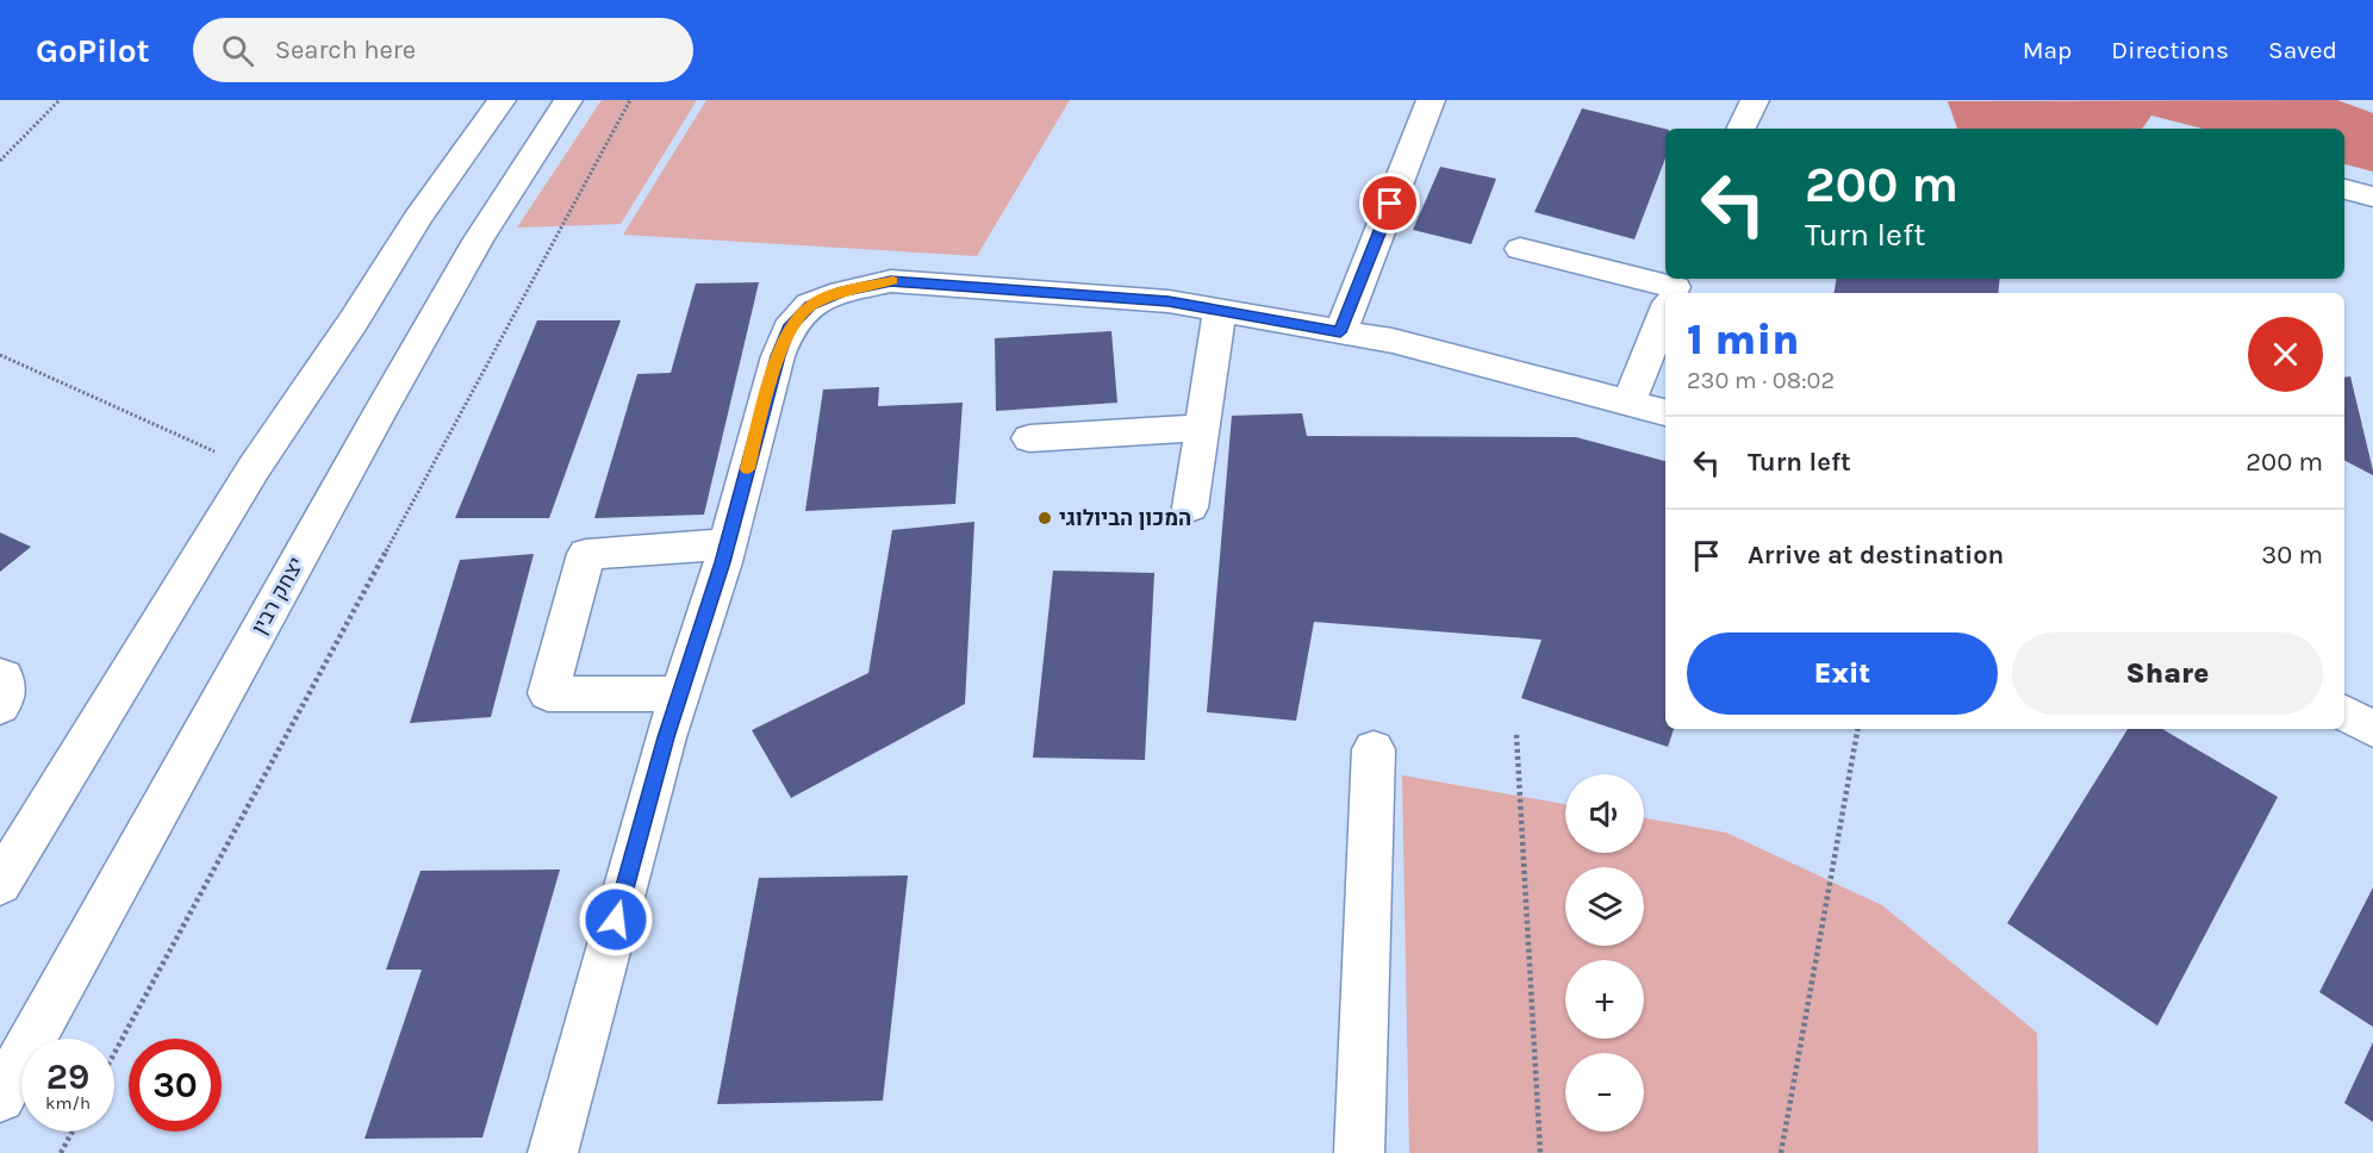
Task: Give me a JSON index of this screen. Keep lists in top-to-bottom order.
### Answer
{
  "streets": {
    "street": ["יצחק רבין"]
  },
  "places": ["המכון הביולוגי"],
  "page": {
    "header": "GoPilot",
    "search": "Search here",
    "nav": ["Map", "Directions", "Saved"],
    "turn": ["200 m", "Turn left"],
    "heading": ["1 min", "230 m · 08:02"],
    "list": [
      {
        "name": "Turn left",
        "value": "200 m"
      },
      {
        "name": "Arrive at destination",
        "value": "30 m"
      }
    ],
    "buttons": ["Exit", "Share"],
    "map_buttons": ["+", "−"],
    "speed": "29 km/h",
    "limit": "30"
  }
}
